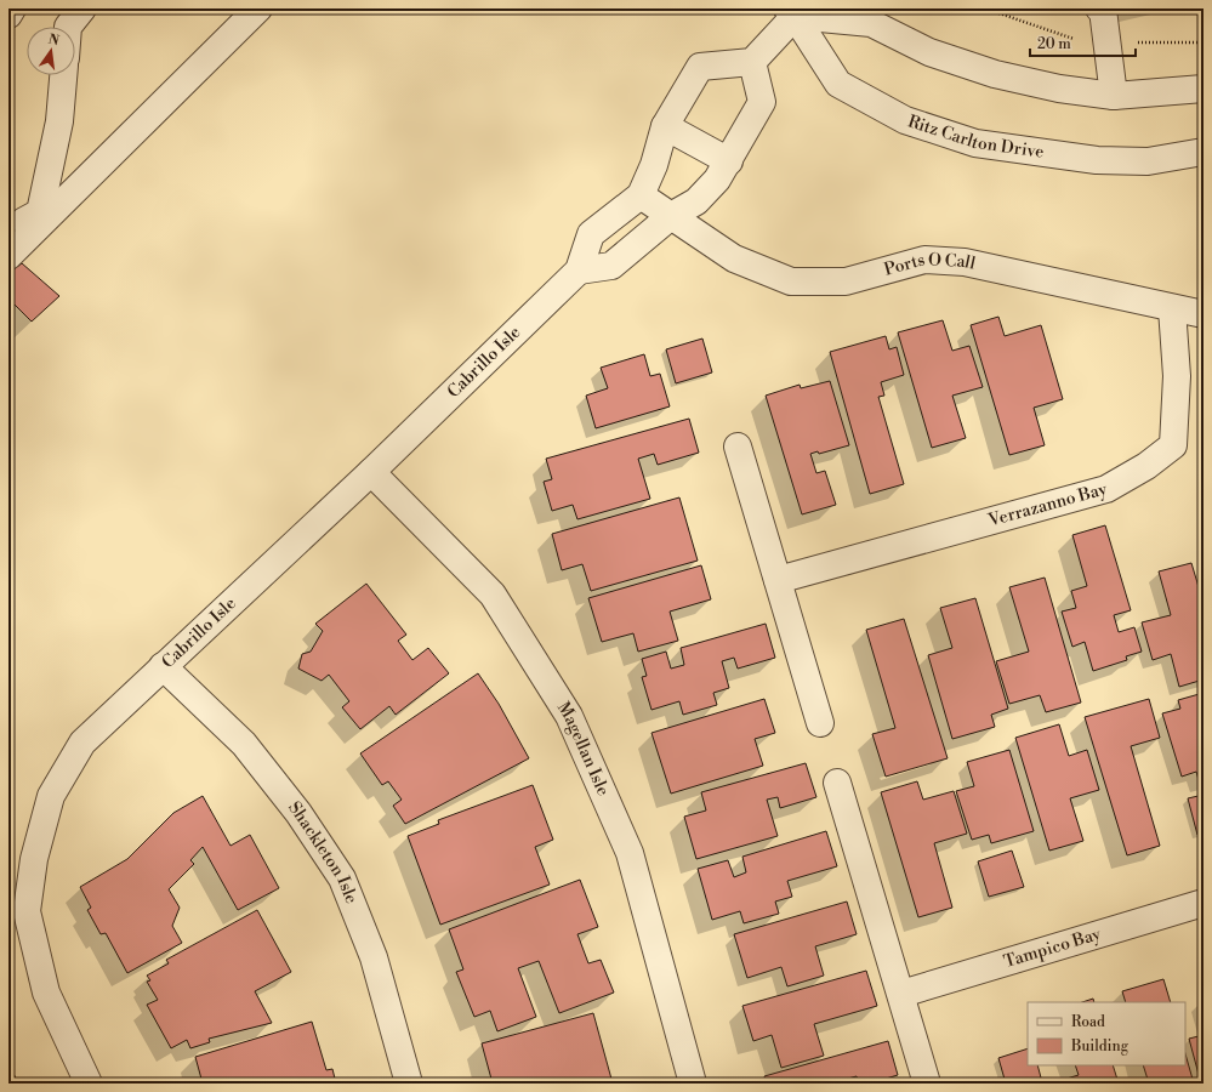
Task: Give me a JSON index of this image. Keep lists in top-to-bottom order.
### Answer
{
  "streets": {
    "street": [
      "Ritz Carlton Drive",
      "Ports O Call",
      "Cabrillo Isle",
      "Verrazanno Bay",
      "Magellan Isle",
      "Shackleton Isle",
      "Tampico Bay"
    ]
  },
  "crossings": [
    ["Ports O Call", "Cabrillo Isle"],
    ["Ports O Call", "Verrazanno Bay"],
    ["Cabrillo Isle", "Magellan Isle"],
    ["Cabrillo Isle", "Shackleton Isle"]
  ],
  "legend": ["Road", "Building"],
  "scale_bar": "20 m",
  "north": "top"
}
